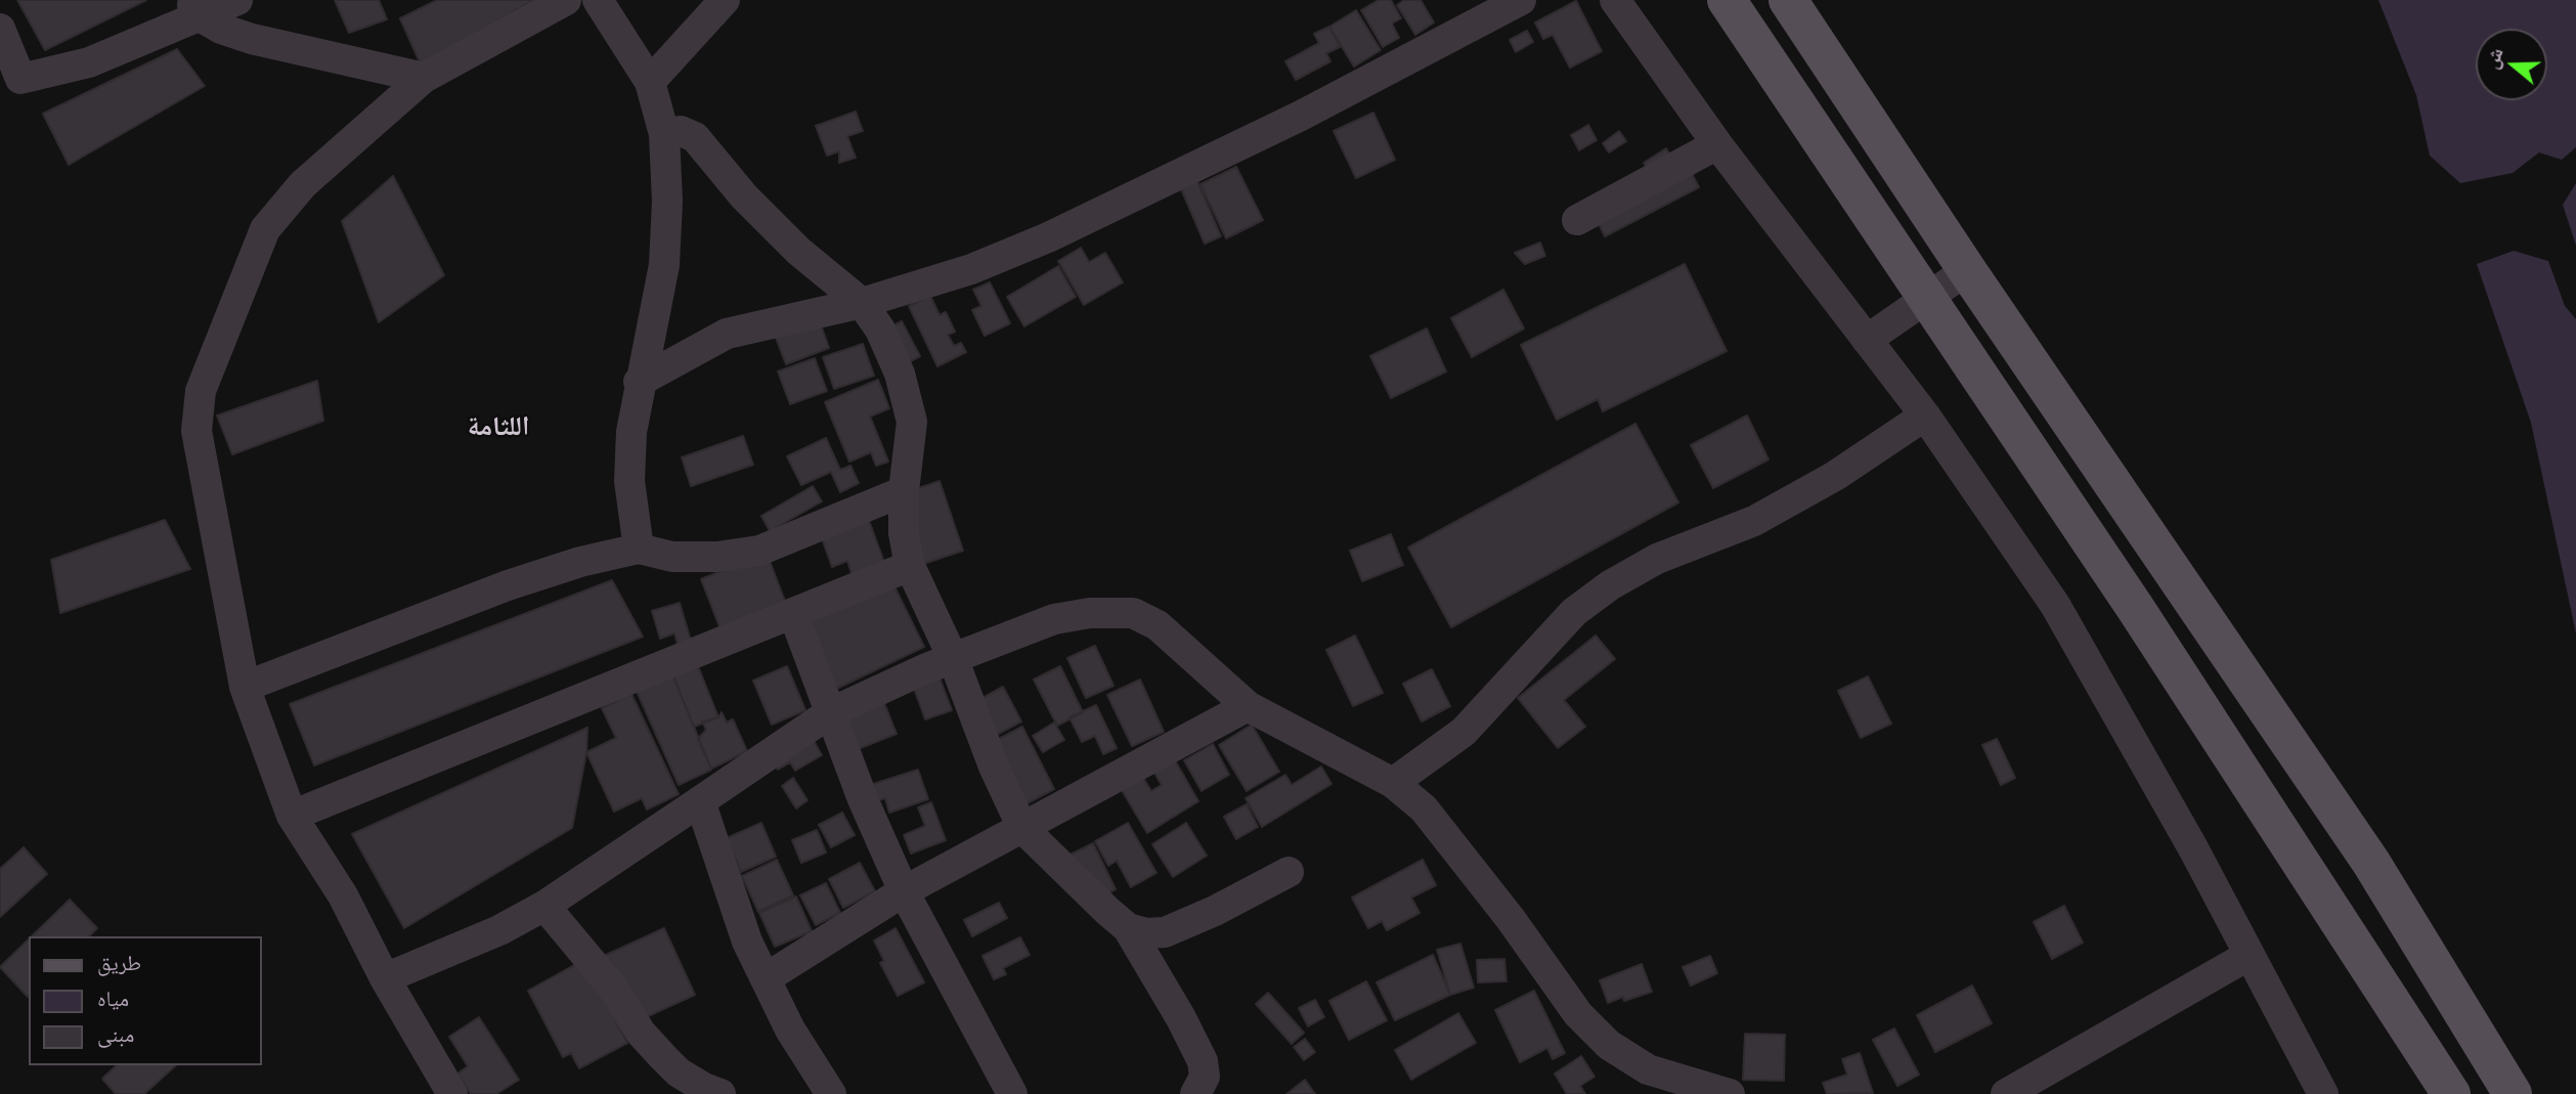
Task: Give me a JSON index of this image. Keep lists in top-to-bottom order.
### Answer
{
  "districts": ["اللثامة"],
  "legend": ["طريق", "مياه", "مبنى"],
  "north": "left"
}
